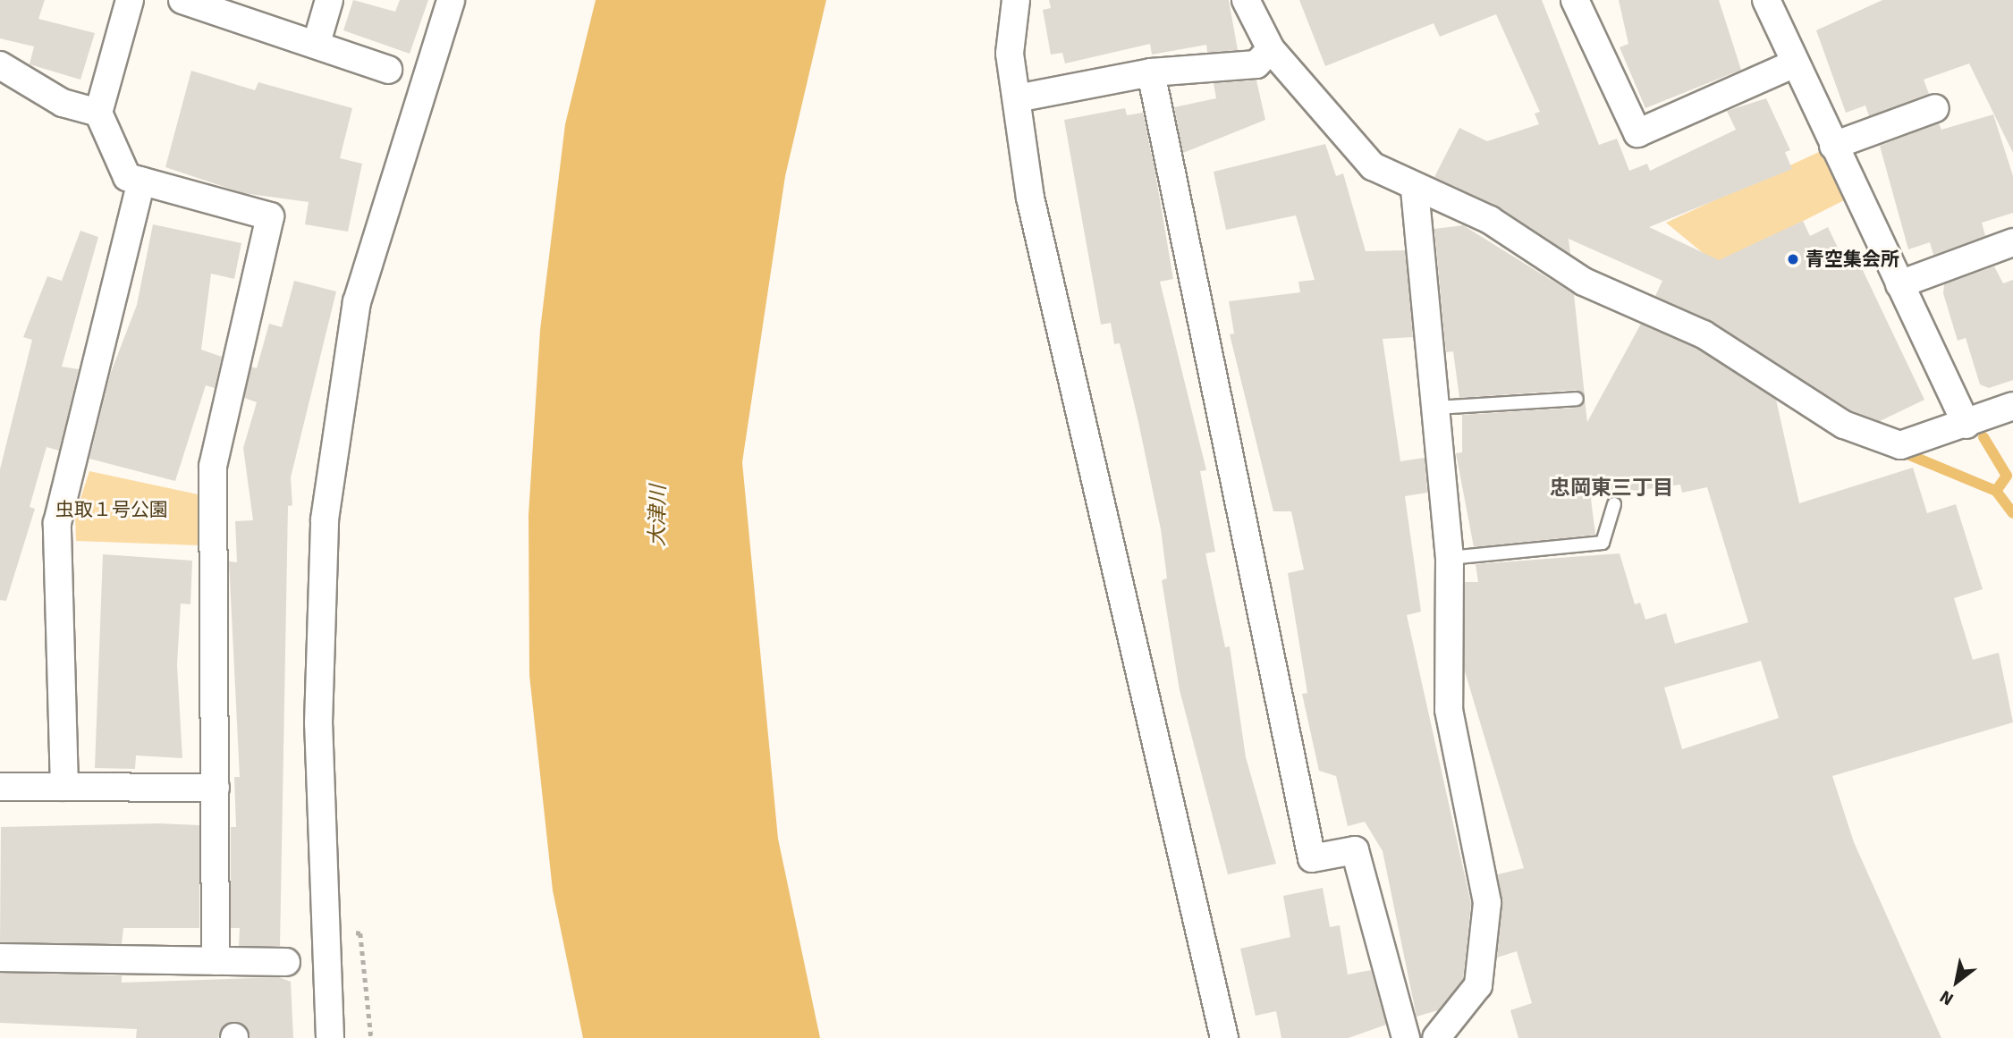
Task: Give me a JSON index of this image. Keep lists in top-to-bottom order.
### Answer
{
  "districts": ["忠岡東三丁目"],
  "water": ["大津川"],
  "parks": ["虫取１号公園"],
  "places": ["青空集会所"],
  "north": "bottom left"
}
